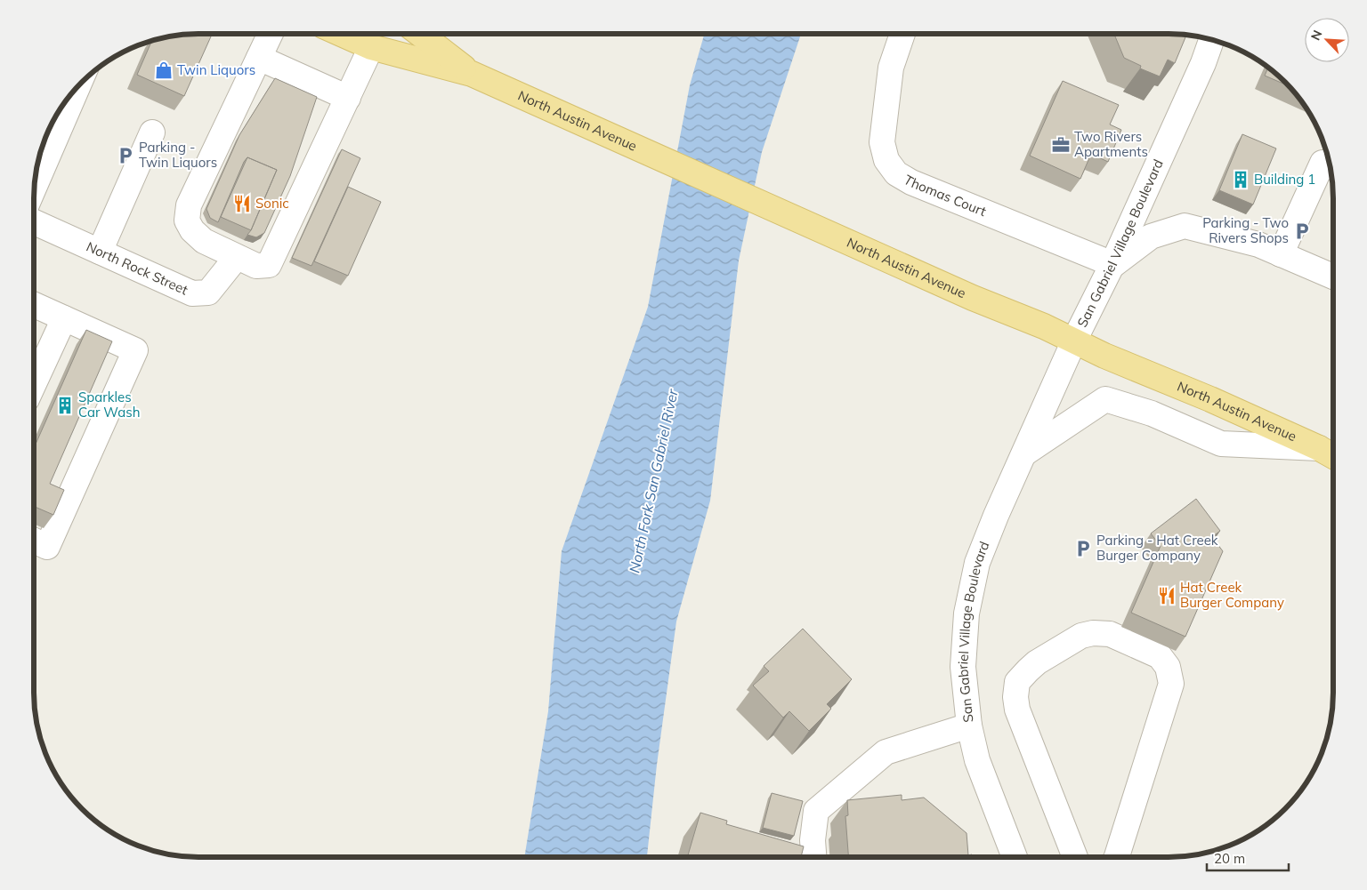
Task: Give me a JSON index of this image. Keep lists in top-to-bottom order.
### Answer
{
  "streets": {
    "main road": ["North Austin Avenue"],
    "street": ["Thomas Court", "San Gabriel Village Boulevard", "North Rock Street"]
  },
  "crossings": [
    ["North Austin Avenue", "San Gabriel Village Boulevard"],
    ["Thomas Court", "San Gabriel Village Boulevard"]
  ],
  "water": ["North Fork San Gabriel River"],
  "places": {
    "shop": ["Twin Liquors"],
    "office": ["Two Rivers Apartments"],
    "parking": ["Parking - Twin Liquors", "Parking - Two Rivers Shops", "Parking - Hat Creek Burger Company"],
    "building": ["Building 1", "Sparkles Car Wash"],
    "restaurant": ["Sonic", "Hat Creek Burger Company"]
  },
  "scale_bar": "20 m",
  "north": "top left"
}
